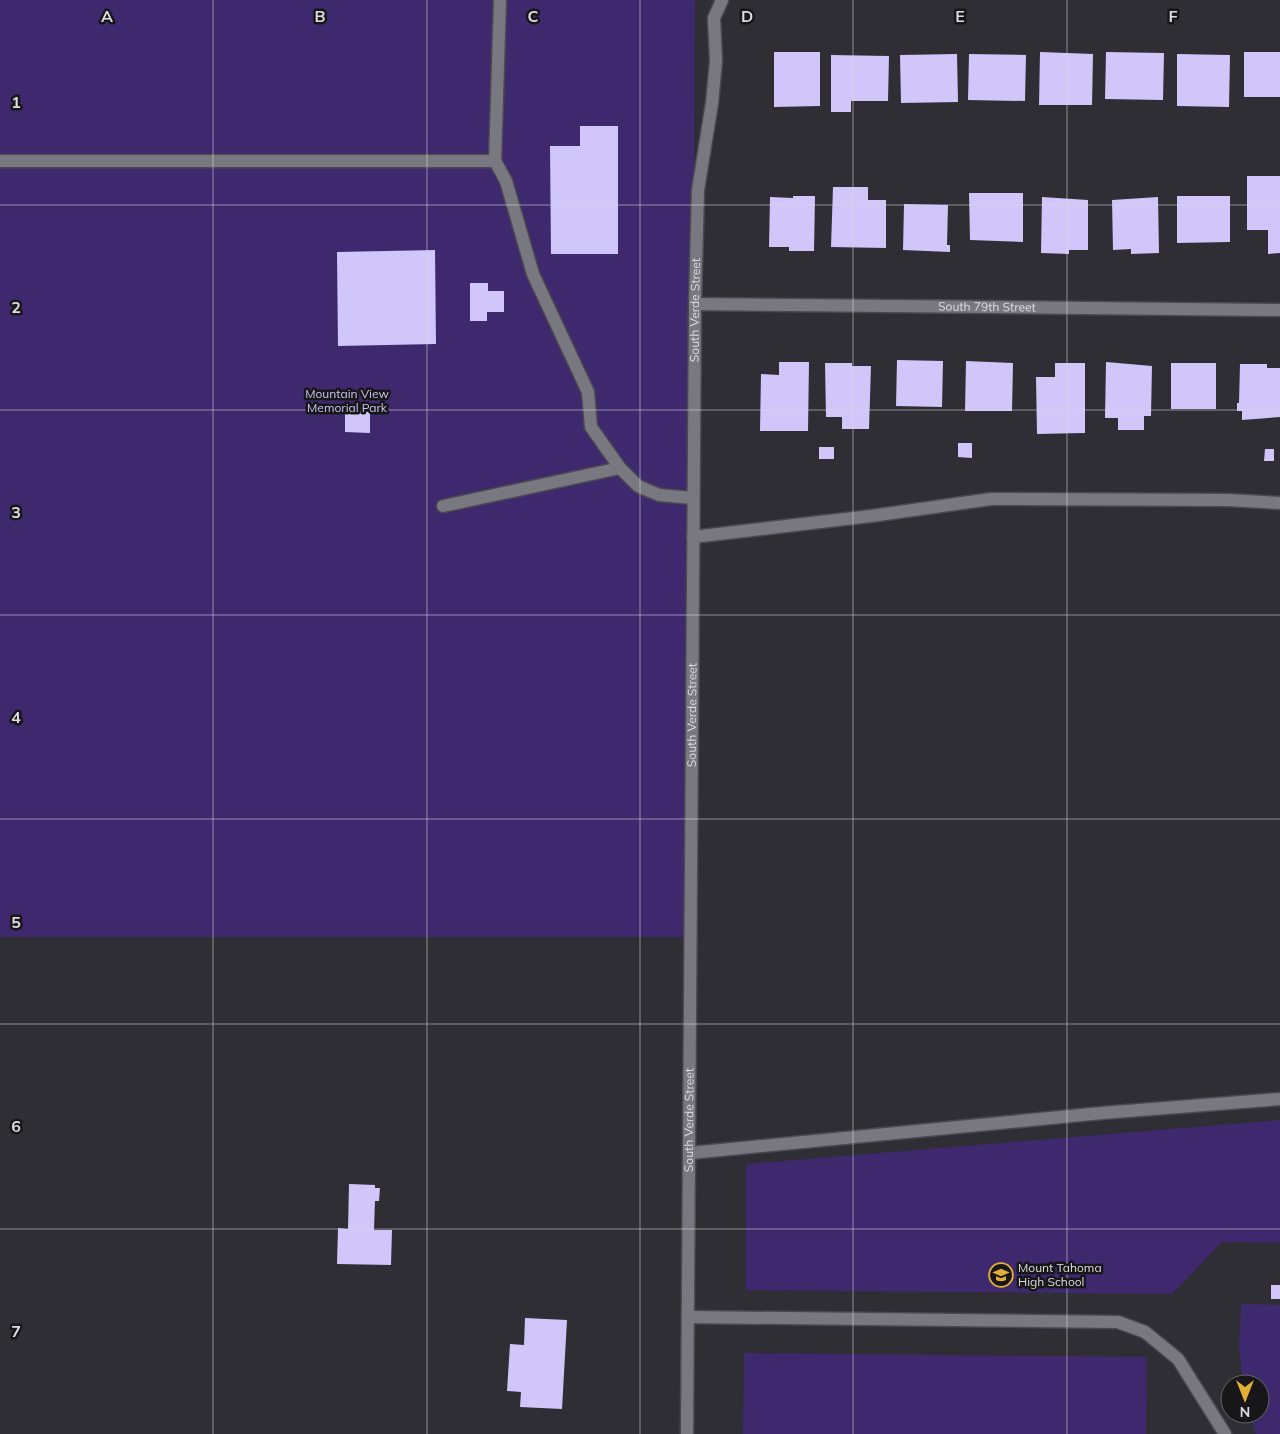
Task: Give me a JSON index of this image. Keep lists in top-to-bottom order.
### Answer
{
  "streets": {
    "street": ["South 79th Street", "South Verde Street"]
  },
  "crossings": [
    ["South 79th Street", "South Verde Street"]
  ],
  "parks": ["Mountain View Memorial Park"],
  "places": {
    "school or university": ["Mount Tahoma High School"]
  },
  "north": "bottom",
  "grid": {
    "columns": [
      "A",
      "B",
      "C",
      "D",
      "E",
      "F"
    ],
    "rows": [
      "1",
      "2",
      "3",
      "4",
      "5",
      "6",
      "7"
    ]
  }
}
